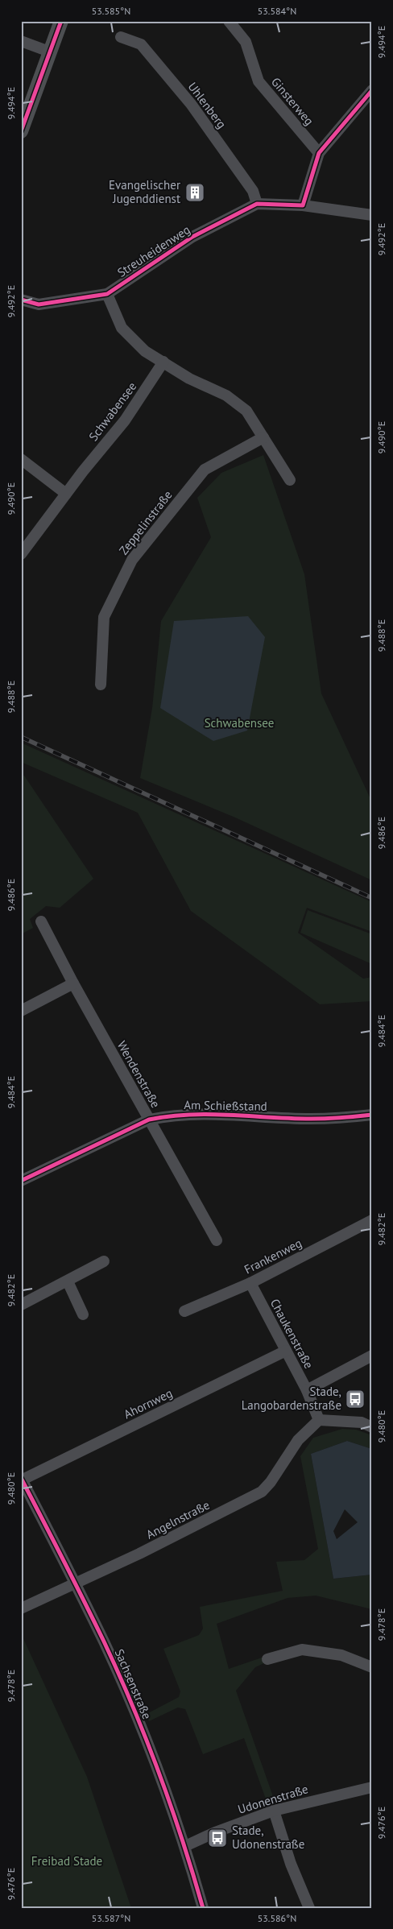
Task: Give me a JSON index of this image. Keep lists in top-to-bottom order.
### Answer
{
  "streets": {
    "street": [
      "Ginsterweg",
      "Uhlenberg",
      "Streuheidenweg",
      "Schwabensee",
      "Zeppelinstraße",
      "Wendenstraße",
      "Am Schießstand",
      "Frankenweg",
      "Chaukenstraße",
      "Ahornweg",
      "Angelnstraße",
      "Sachsenstraße",
      "Udonenstraße"
    ]
  },
  "crossings": [
    ["Uhlenberg", "Streuheidenweg"],
    ["Wendenstraße", "Am Schießstand"],
    ["Frankenweg", "Chaukenstraße"],
    ["Chaukenstraße", "Ahornweg"],
    ["Chaukenstraße", "Angelnstraße"],
    ["Ahornweg", "Sachsenstraße"],
    ["Angelnstraße", "Sachsenstraße"],
    ["Sachsenstraße", "Udonenstraße"]
  ],
  "parks": ["Schwabensee", "Freibad Stade"],
  "places": {
    "building": ["Evangelischer Jugenddienst"],
    "bus stop": ["Stade, Langobardenstraße", "Stade, Udonenstraße"]
  },
  "coordinates": [
    "53.585°N",
    "53.584°N",
    "9.494°E",
    "9.492°E",
    "9.490°E",
    "9.488°E",
    "9.486°E",
    "9.484°E",
    "9.482°E",
    "9.480°E",
    "9.478°E",
    "9.476°E",
    "53.587°N",
    "53.586°N"
  ]
}
